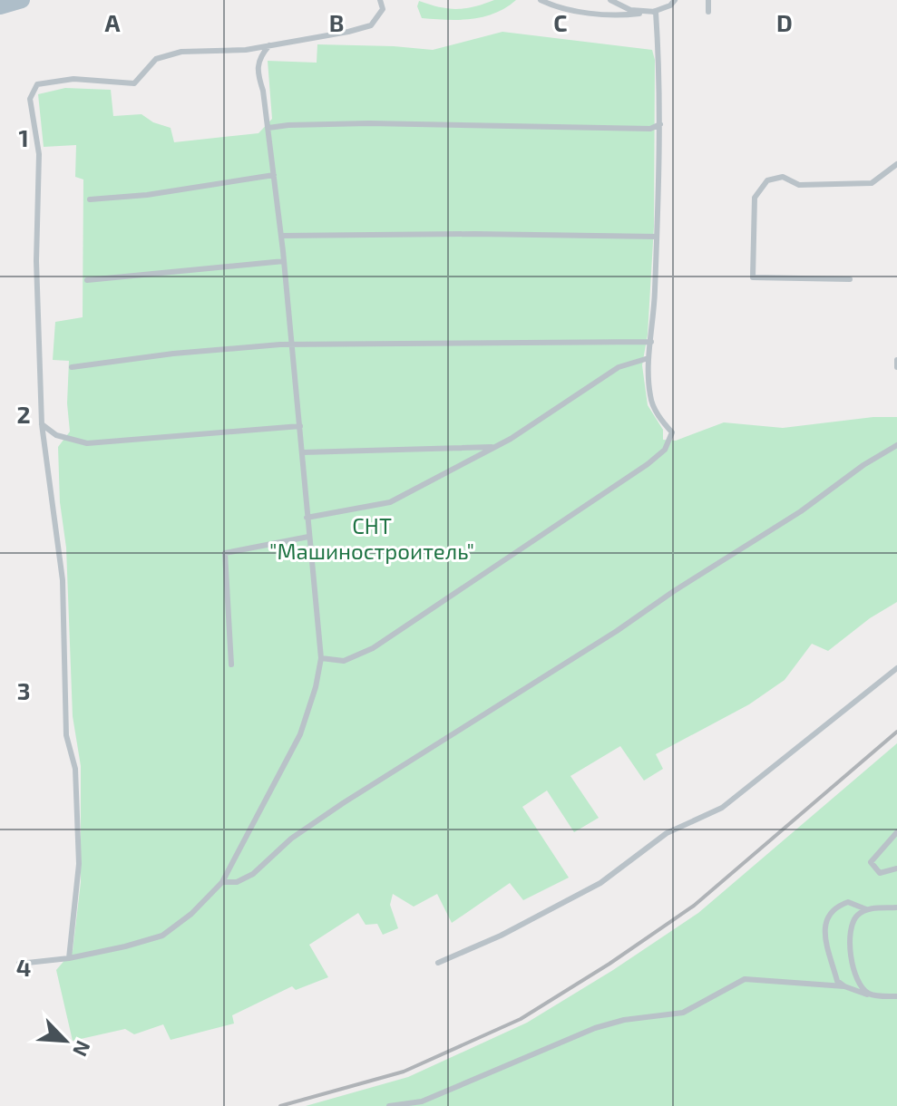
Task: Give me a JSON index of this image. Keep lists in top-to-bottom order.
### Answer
{
  "parks": ["СНТ \"Машиностроитель\""],
  "north": "bottom right",
  "grid": {
    "columns": [
      "A",
      "B",
      "C",
      "D"
    ],
    "rows": [
      "1",
      "2",
      "3",
      "4"
    ]
  }
}
